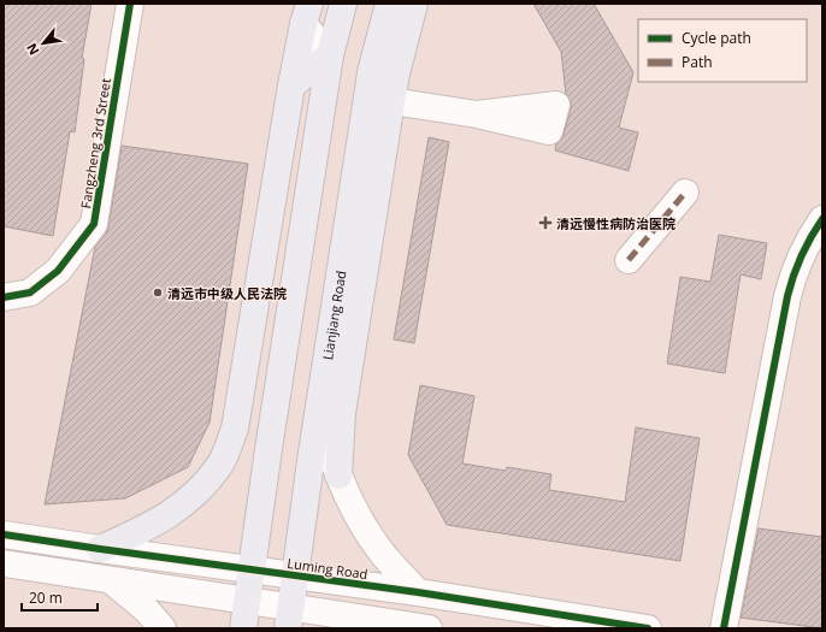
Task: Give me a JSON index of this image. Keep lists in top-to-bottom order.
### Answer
{
  "streets": {
    "main road": ["Lianjiang Road"],
    "street": ["Fangzheng 3rd Street", "Luming Road"]
  },
  "crossings": [
    ["Lianjiang Road", "Luming Road"]
  ],
  "places": {
    "health": ["清远慢性病防治医院"],
    "other": ["清远市中级人民法院"]
  },
  "legend": ["Cycle path", "Path"],
  "scale_bar": "20 m",
  "north": "bottom left"
}
